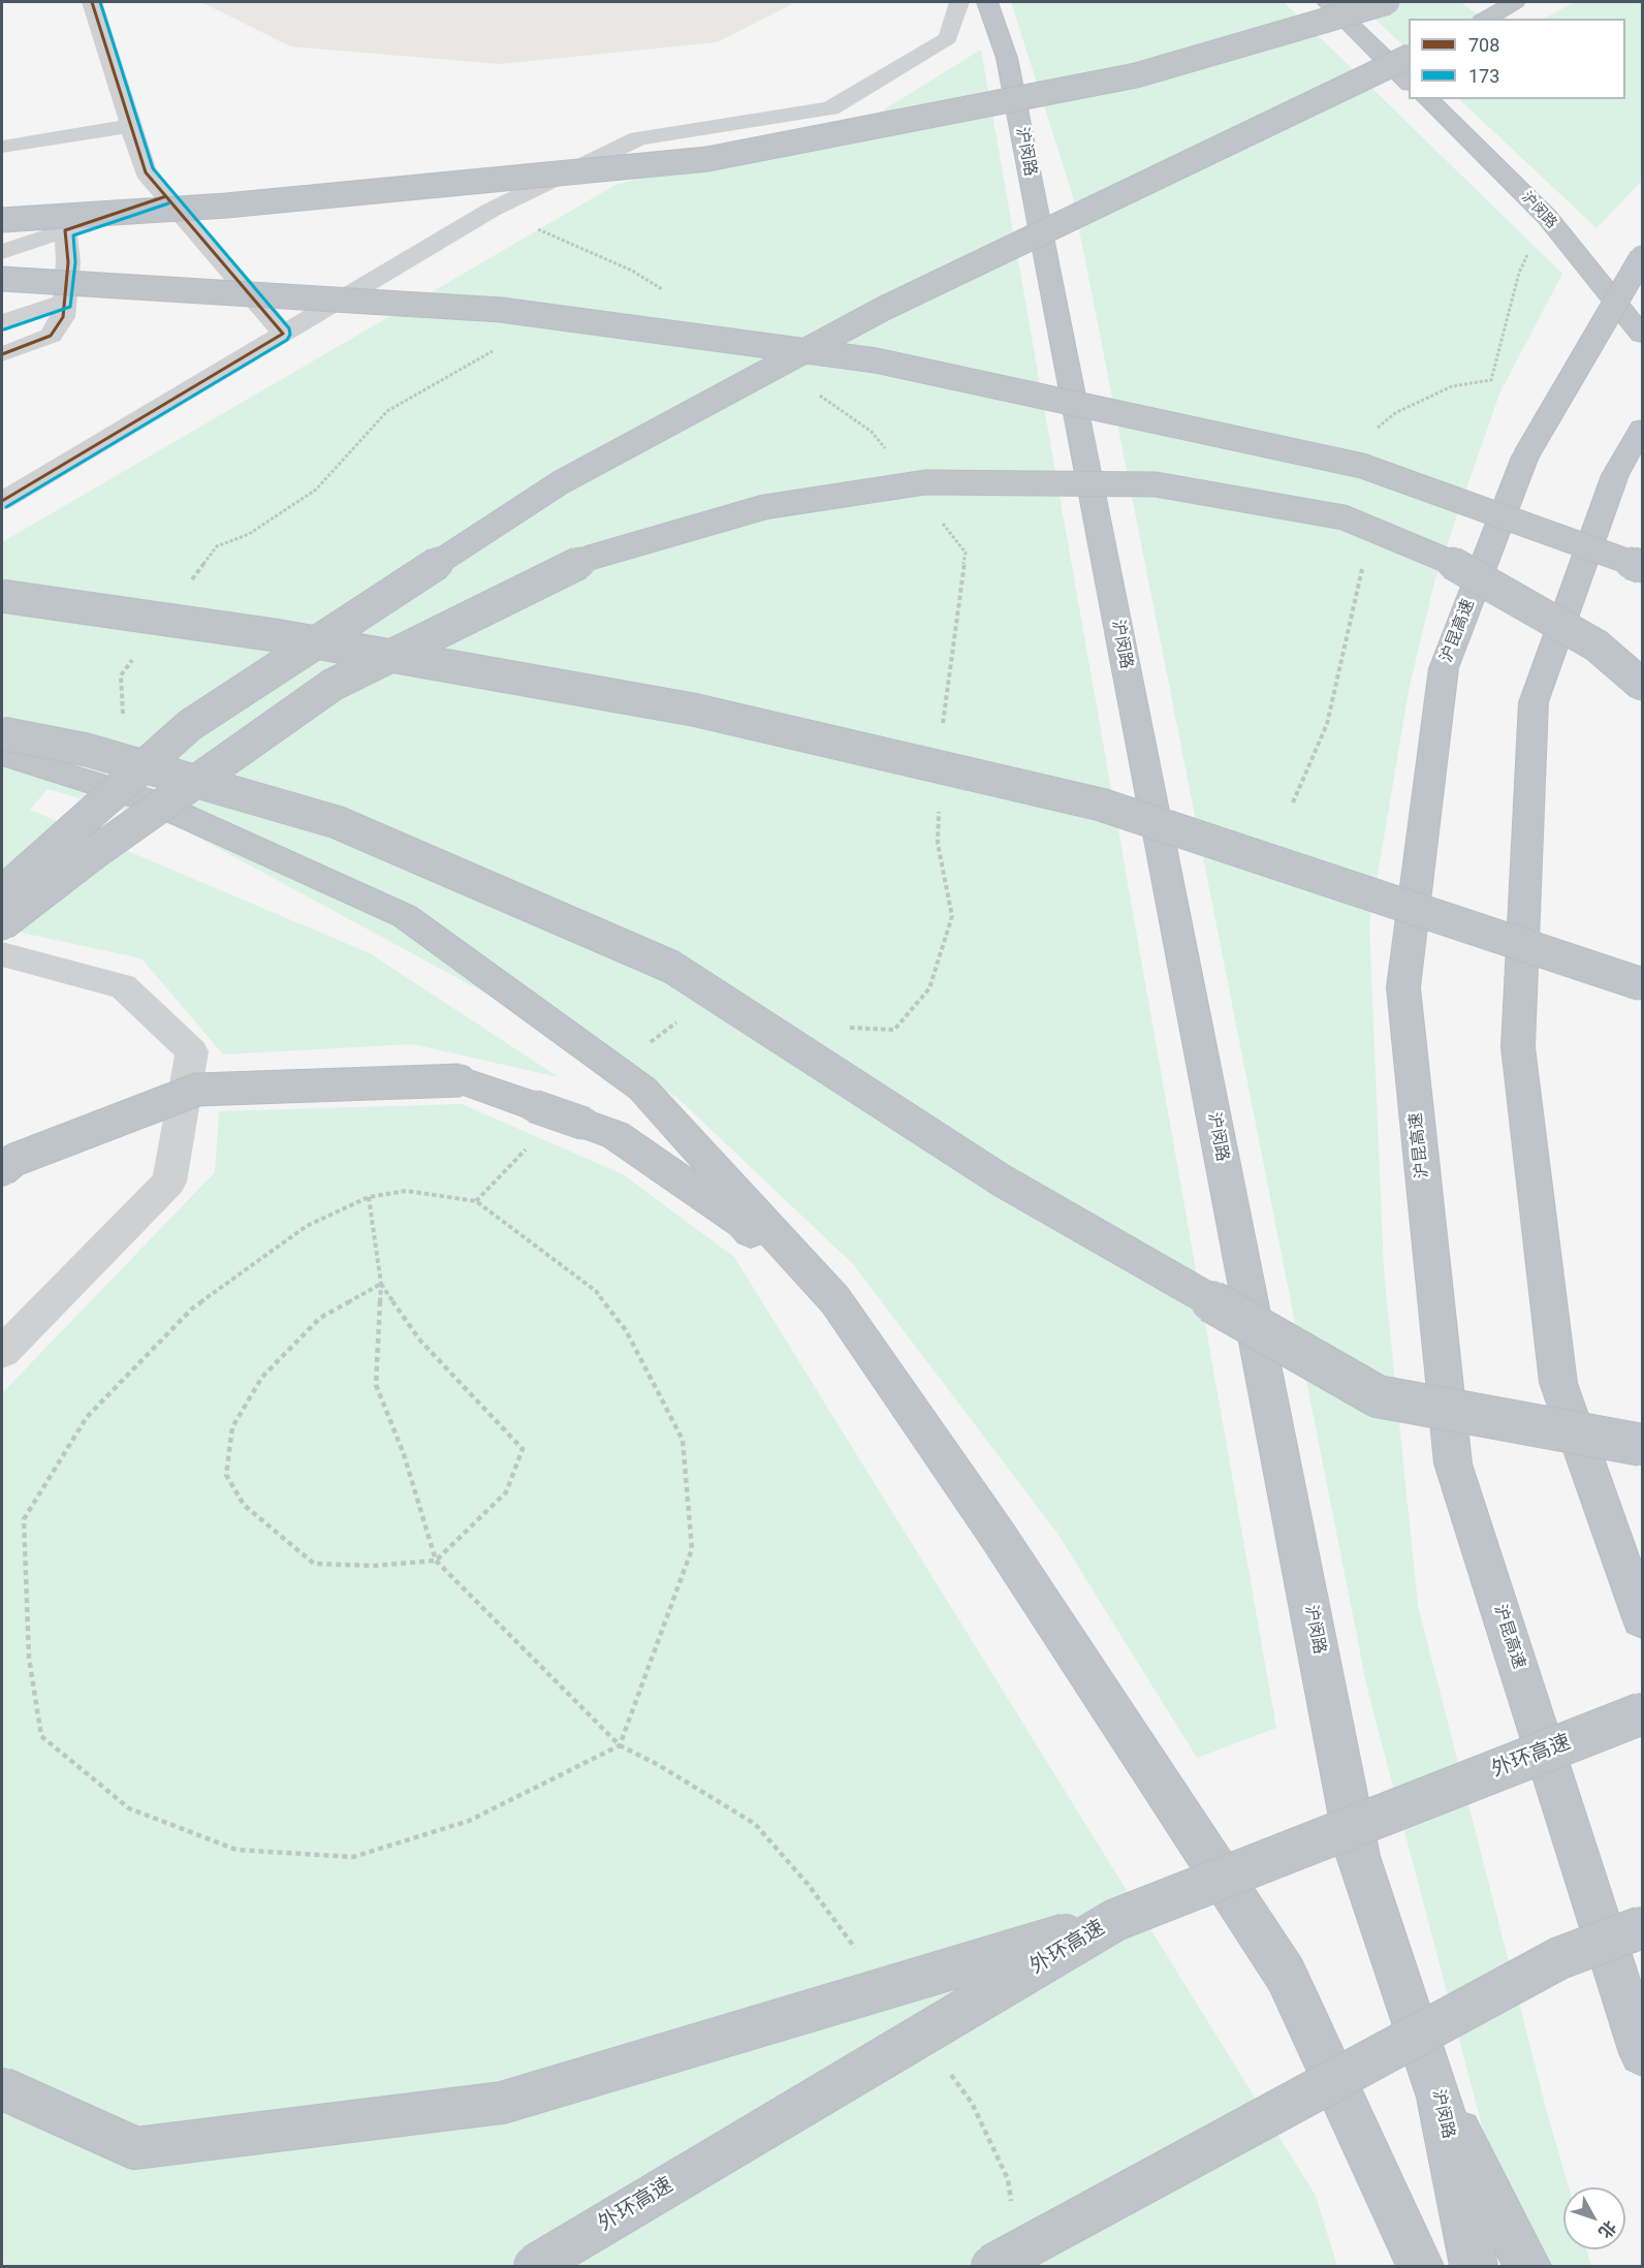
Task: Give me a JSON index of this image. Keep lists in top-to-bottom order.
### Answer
{
  "streets": {
    "highway": ["沪闵路", "沪昆高速", "外环高速"]
  },
  "lines": ["transit line 708", "transit line 173"],
  "legend": ["708", "173"],
  "north": "bottom right"
}
